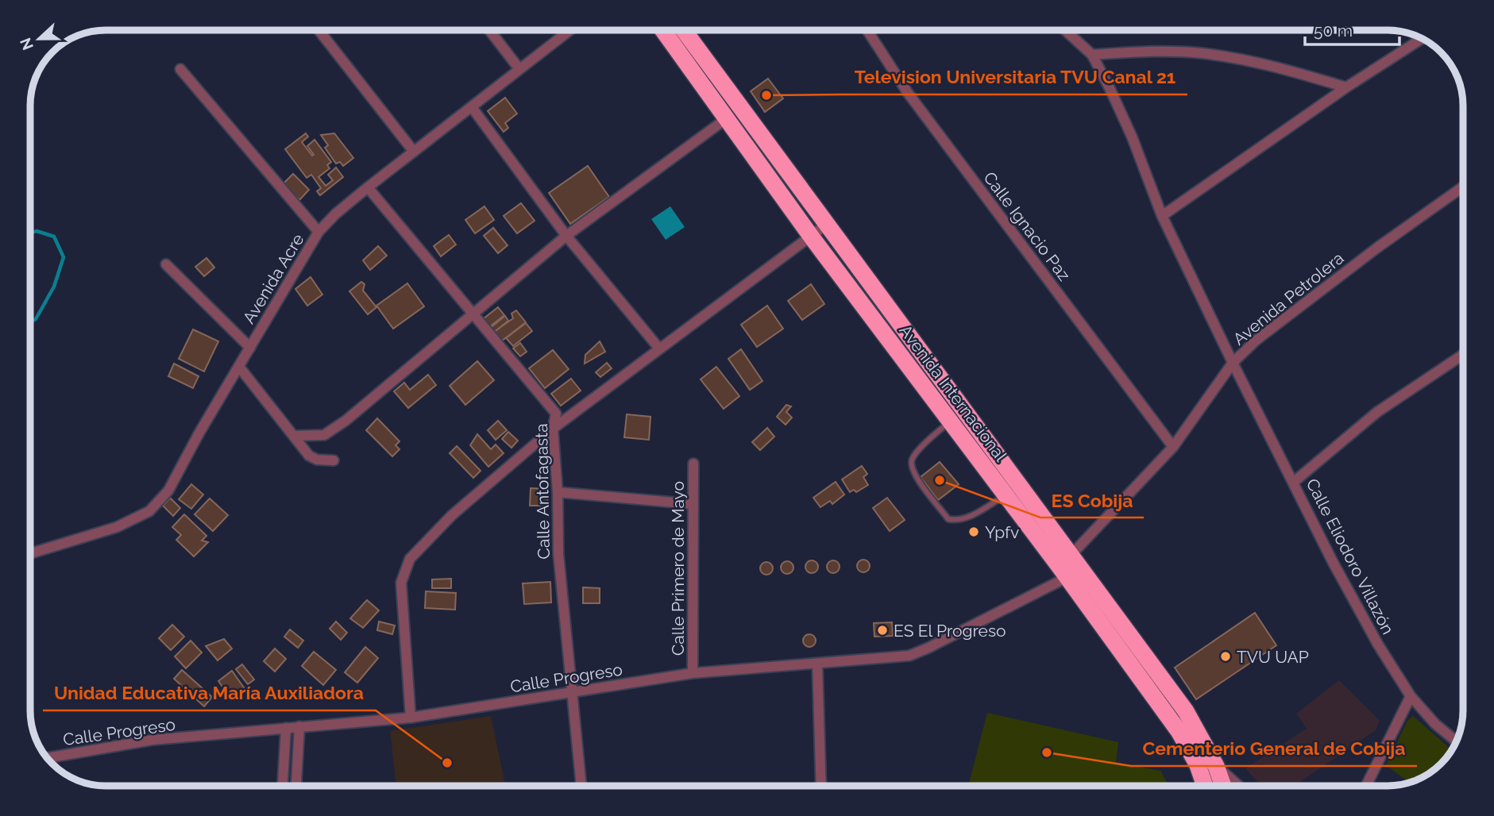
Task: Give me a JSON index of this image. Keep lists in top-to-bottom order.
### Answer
{
  "streets": {
    "highway": ["Avenida Internacional"],
    "street": [
      "Calle Ignacio Paz",
      "Avenida Acre",
      "Avenida Petrolera",
      "Calle Antofagasta",
      "Calle Eliodoro Villazón",
      "Calle Primero de Mayo",
      "Calle Progreso"
    ]
  },
  "crossings": [
    ["Calle Ignacio Paz", "Avenida Petrolera"],
    ["Avenida Acre", "Calle Antofagasta"],
    ["Avenida Petrolera", "Avenida Internacional"],
    ["Avenida Petrolera", "Calle Eliodoro Villazón"],
    ["Avenida Petrolera", "Calle Progreso"],
    ["Avenida Internacional", "Calle Progreso"],
    ["Calle Antofagasta", "Calle Progreso"],
    ["Calle Primero de Mayo", "Calle Progreso"]
  ],
  "places": [
    "Television Universitaria TVU Canal 21",
    "ES Cobija",
    "Ypfv",
    "ES El Progreso",
    "TVU UAP",
    "Cementerio General de Cobija",
    "Unidad Educativa María Auxiliadora"
  ],
  "scale_bar": "50 m",
  "north": "left"
}
